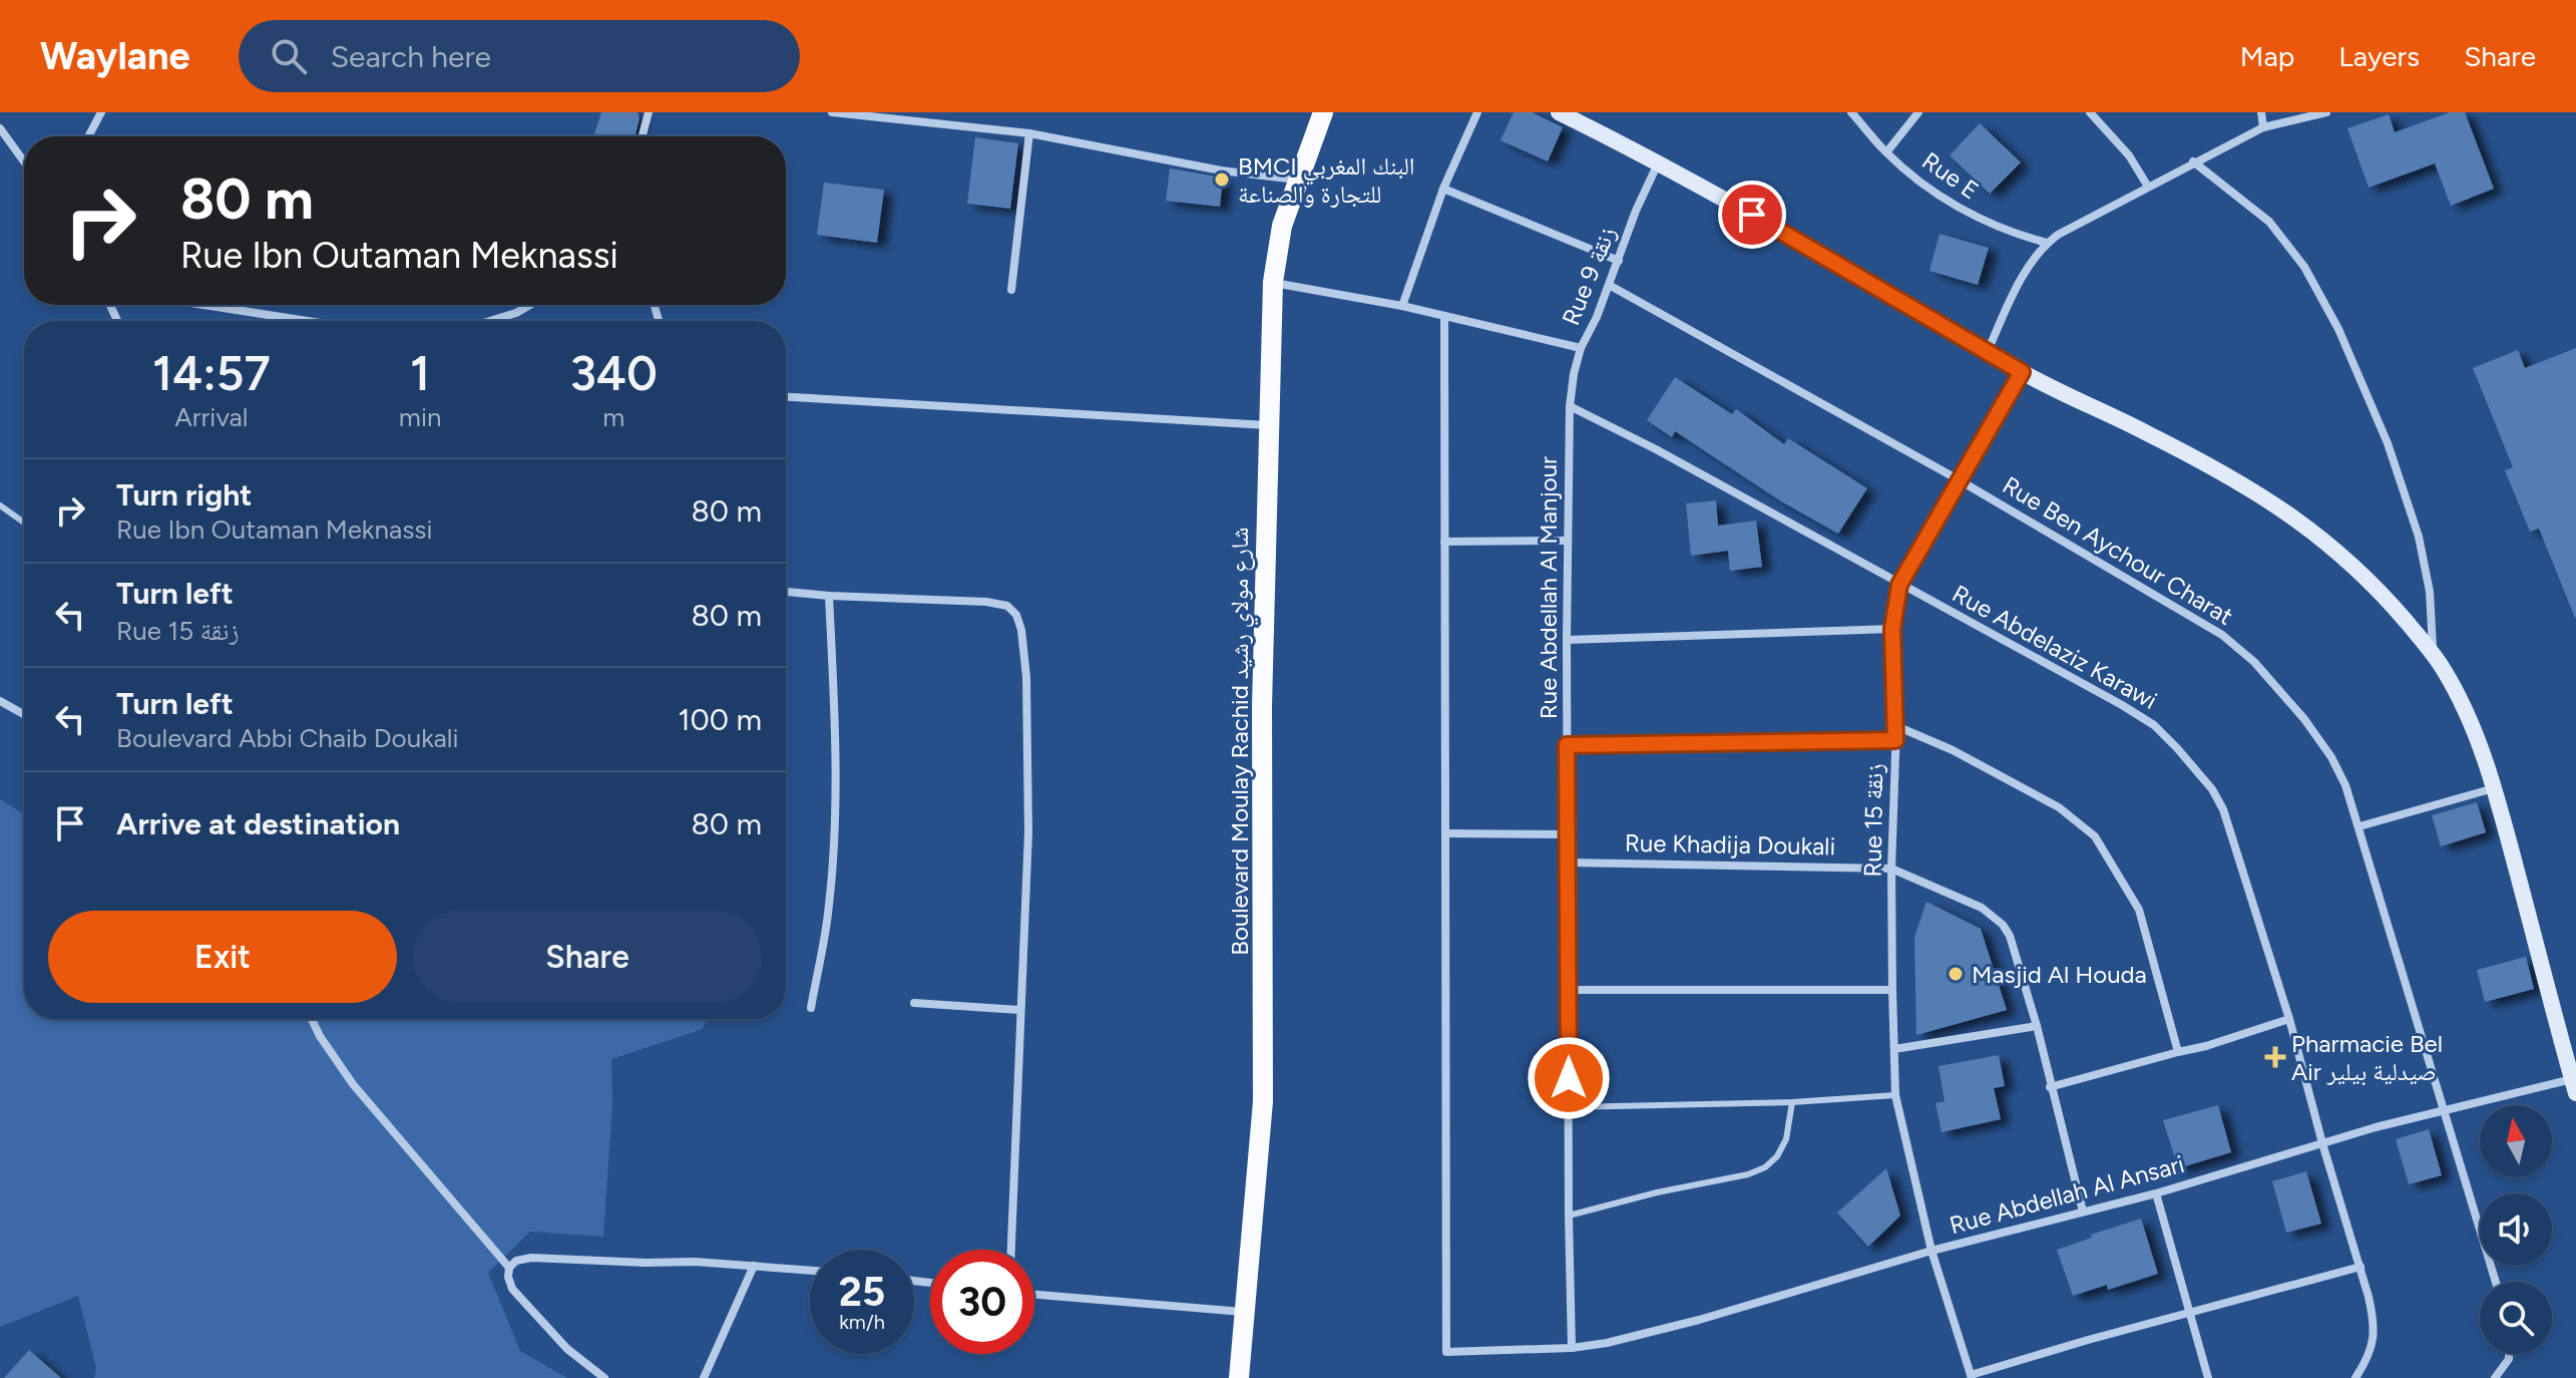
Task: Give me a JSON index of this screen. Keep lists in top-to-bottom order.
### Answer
{
  "streets": {
    "main road": ["Boulevard Moulay Rachid شارع مولاي رشيد"],
    "street": [
      "Rue E",
      "Rue 9 زنقة",
      "Rue Ben Aychour Charat",
      "Rue Abdellah Al Manjour",
      "Rue Abdelaziz Karawi",
      "Rue 15 زنقة",
      "Rue Khadija Doukali",
      "Rue Abdellah Al Ansari"
    ]
  },
  "crossings": [
    ["Rue 9 زنقة", "Rue Ben Aychour Charat"],
    ["Rue 9 زنقة", "Rue Abdellah Al Manjour"],
    ["Rue 9 زنقة", "Rue Abdelaziz Karawi"],
    ["Rue Ben Aychour Charat", "Rue 15 زنقة"],
    ["Rue Ben Aychour Charat", "Rue Abdellah Al Ansari"],
    ["Rue Abdellah Al Manjour", "Rue Abdelaziz Karawi"],
    ["Rue Abdellah Al Manjour", "Rue Khadija Doukali"],
    ["Rue Abdellah Al Manjour", "Rue Abdellah Al Ansari"],
    ["Rue Abdelaziz Karawi", "Rue 15 زنقة"],
    ["Rue Abdelaziz Karawi", "Rue Abdellah Al Ansari"],
    ["Rue 15 زنقة", "Rue Khadija Doukali"],
    ["Rue 15 زنقة", "Rue Abdellah Al Ansari"]
  ],
  "places": {
    "other": ["BMCI البنك المغربي للتجارة والصناعة", "Masjid Al Houda"],
    "health": ["Pharmacie Bel Air صيدلية بيلير"]
  },
  "north": "top",
  "page": {
    "header": "Waylane",
    "search": "Search here",
    "nav": ["Map", "Layers", "Share"],
    "turn": ["80 m", "Rue Ibn Outaman Meknassi"],
    "eta": [
      "14:57",
      "Arrival",
      "1",
      "min",
      "340",
      "m"
    ],
    "list": [
      {
        "name": "Turn right",
        "note": "Rue Ibn Outaman Meknassi",
        "value": "80 m"
      },
      {
        "name": "Turn left",
        "note": "Rue 15 زنقة",
        "value": "80 m"
      },
      {
        "name": "Turn left",
        "note": "Boulevard Abbi Chaib Doukali",
        "value": "100 m"
      },
      {
        "name": "Arrive at destination",
        "value": "80 m"
      }
    ],
    "buttons": ["Exit", "Share"],
    "speed": "25 km/h",
    "limit": "30"
  }
}
